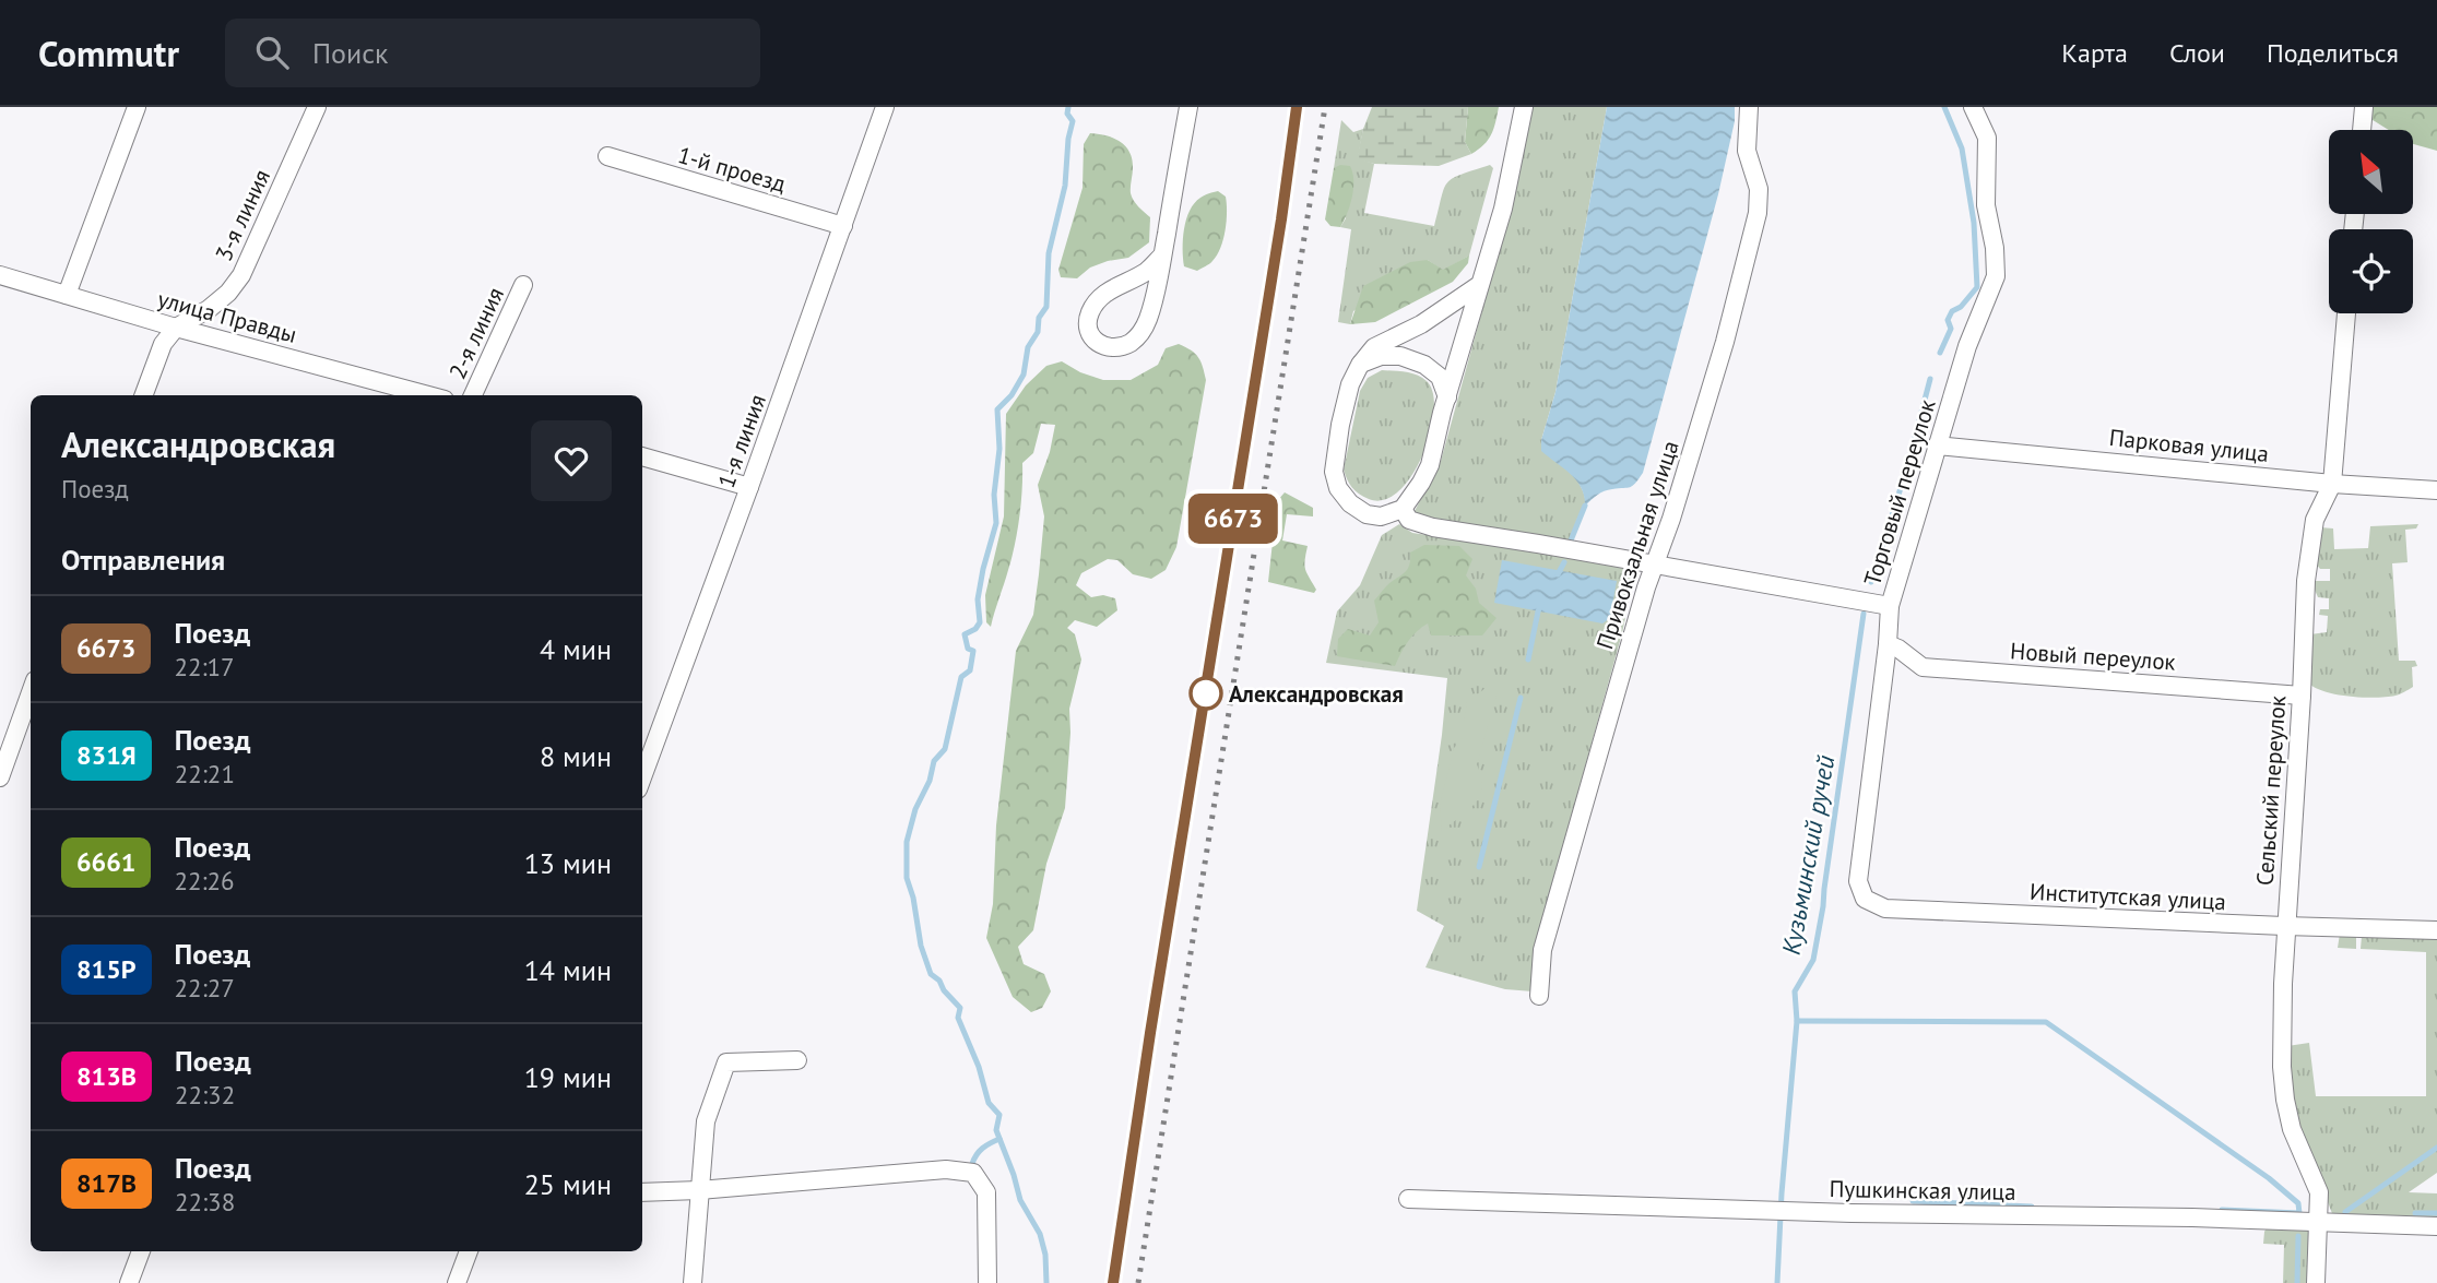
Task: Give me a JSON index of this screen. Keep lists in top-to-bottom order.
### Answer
{
  "streets": {
    "street": [
      "1-й проезд",
      "3-я линия",
      "улица Правды",
      "2-я линия",
      "1-я линия",
      "Парковая улица",
      "Торговый переулок",
      "Привокзальная улица",
      "Новый переулок",
      "Сельский переулок",
      "Институтская улица",
      "Пушкинская улица"
    ]
  },
  "crossings": [
    ["1-й проезд", "1-я линия"],
    ["3-я линия", "улица Правды"],
    ["Парковая улица", "Торговый переулок"],
    ["Парковая улица", "Сельский переулок"],
    ["Торговый переулок", "Новый переулок"],
    ["Торговый переулок", "Институтская улица"],
    ["Новый переулок", "Сельский переулок"],
    ["Сельский переулок", "Институтская улица"],
    ["Сельский переулок", "Пушкинская улица"]
  ],
  "water": ["Кузьминский ручей"],
  "places": ["Александровская"],
  "north": "top left",
  "page": {
    "header": "Commutr",
    "search": "Поиск",
    "nav": ["Карта", "Слои", "Поделиться"],
    "on_map": "6673",
    "heading": [
      ["Александровская", "Поезд"],
      "Отправления"
    ],
    "list": [
      {
        "mark": "6673",
        "name": "Поезд",
        "note": "22:17",
        "value": "4 мин"
      },
      {
        "mark": "831Я",
        "name": "Поезд",
        "note": "22:21",
        "value": "8 мин"
      },
      {
        "mark": "6661",
        "name": "Поезд",
        "note": "22:26",
        "value": "13 мин"
      },
      {
        "mark": "815Р",
        "name": "Поезд",
        "note": "22:27",
        "value": "14 мин"
      },
      {
        "mark": "813В",
        "name": "Поезд",
        "note": "22:32",
        "value": "19 мин"
      },
      {
        "mark": "817В",
        "name": "Поезд",
        "note": "22:38",
        "value": "25 мин"
      }
    ]
  }
}
